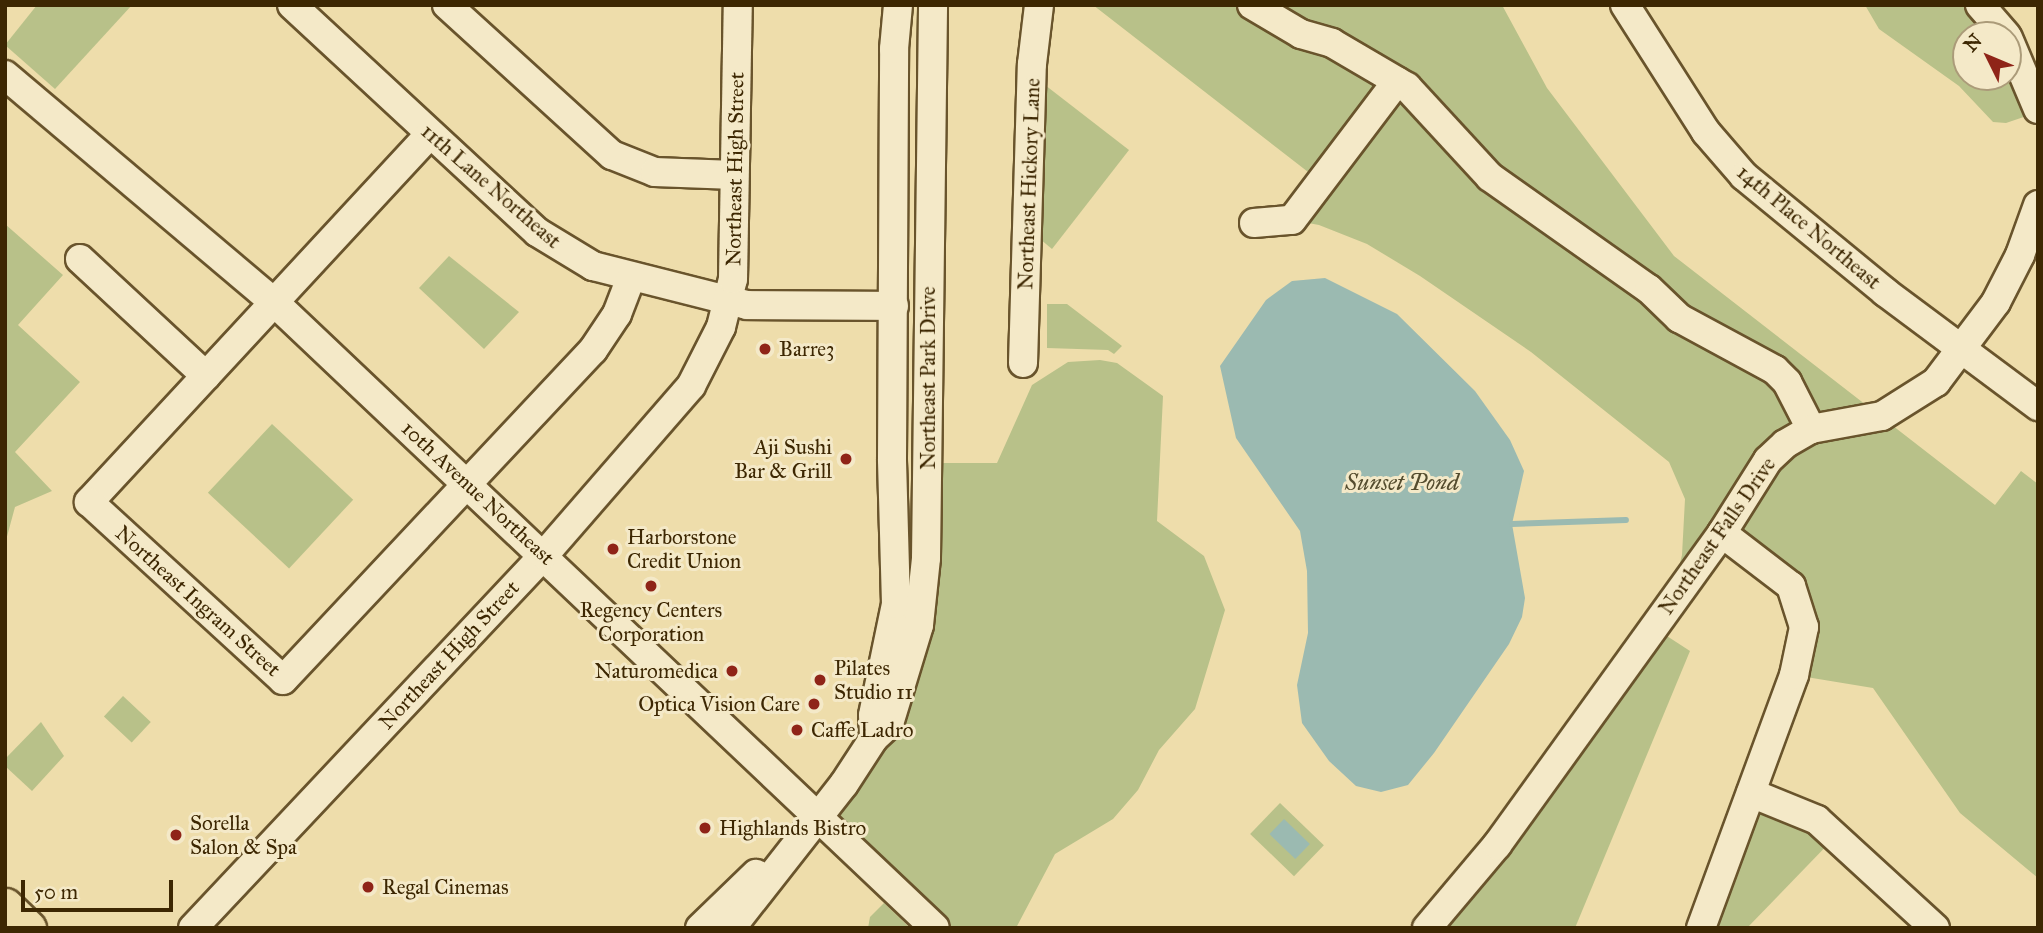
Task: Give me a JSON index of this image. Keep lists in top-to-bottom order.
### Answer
{
  "streets": {
    "street": [
      "Northeast High Street",
      "Northeast Hickory Lane",
      "11th Lane Northeast",
      "14th Place Northeast",
      "Northeast Park Drive",
      "10th Avenue Northeast",
      "Northeast Falls Drive",
      "Northeast Ingram Street"
    ]
  },
  "crossings": [
    ["Northeast High Street", "11th Lane Northeast"],
    ["Northeast High Street", "10th Avenue Northeast"],
    ["11th Lane Northeast", "Northeast Park Drive"],
    ["11th Lane Northeast", "Northeast Ingram Street"],
    ["14th Place Northeast", "Northeast Falls Drive"],
    ["Northeast Park Drive", "10th Avenue Northeast"],
    ["10th Avenue Northeast", "Northeast Ingram Street"]
  ],
  "water": ["Sunset Pond"],
  "places": [
    "Barre3",
    "Aji Sushi Bar & Grill",
    "Harborstone Credit Union",
    "Regency Centers Corporation",
    "Naturomedica",
    "Pilates Studio 11",
    "Optica Vision Care",
    "Caffe Ladro",
    "Highlands Bistro",
    "Sorella Salon & Spa",
    "Regal Cinemas"
  ],
  "scale_bar": "50 m",
  "north": "top left"
}
